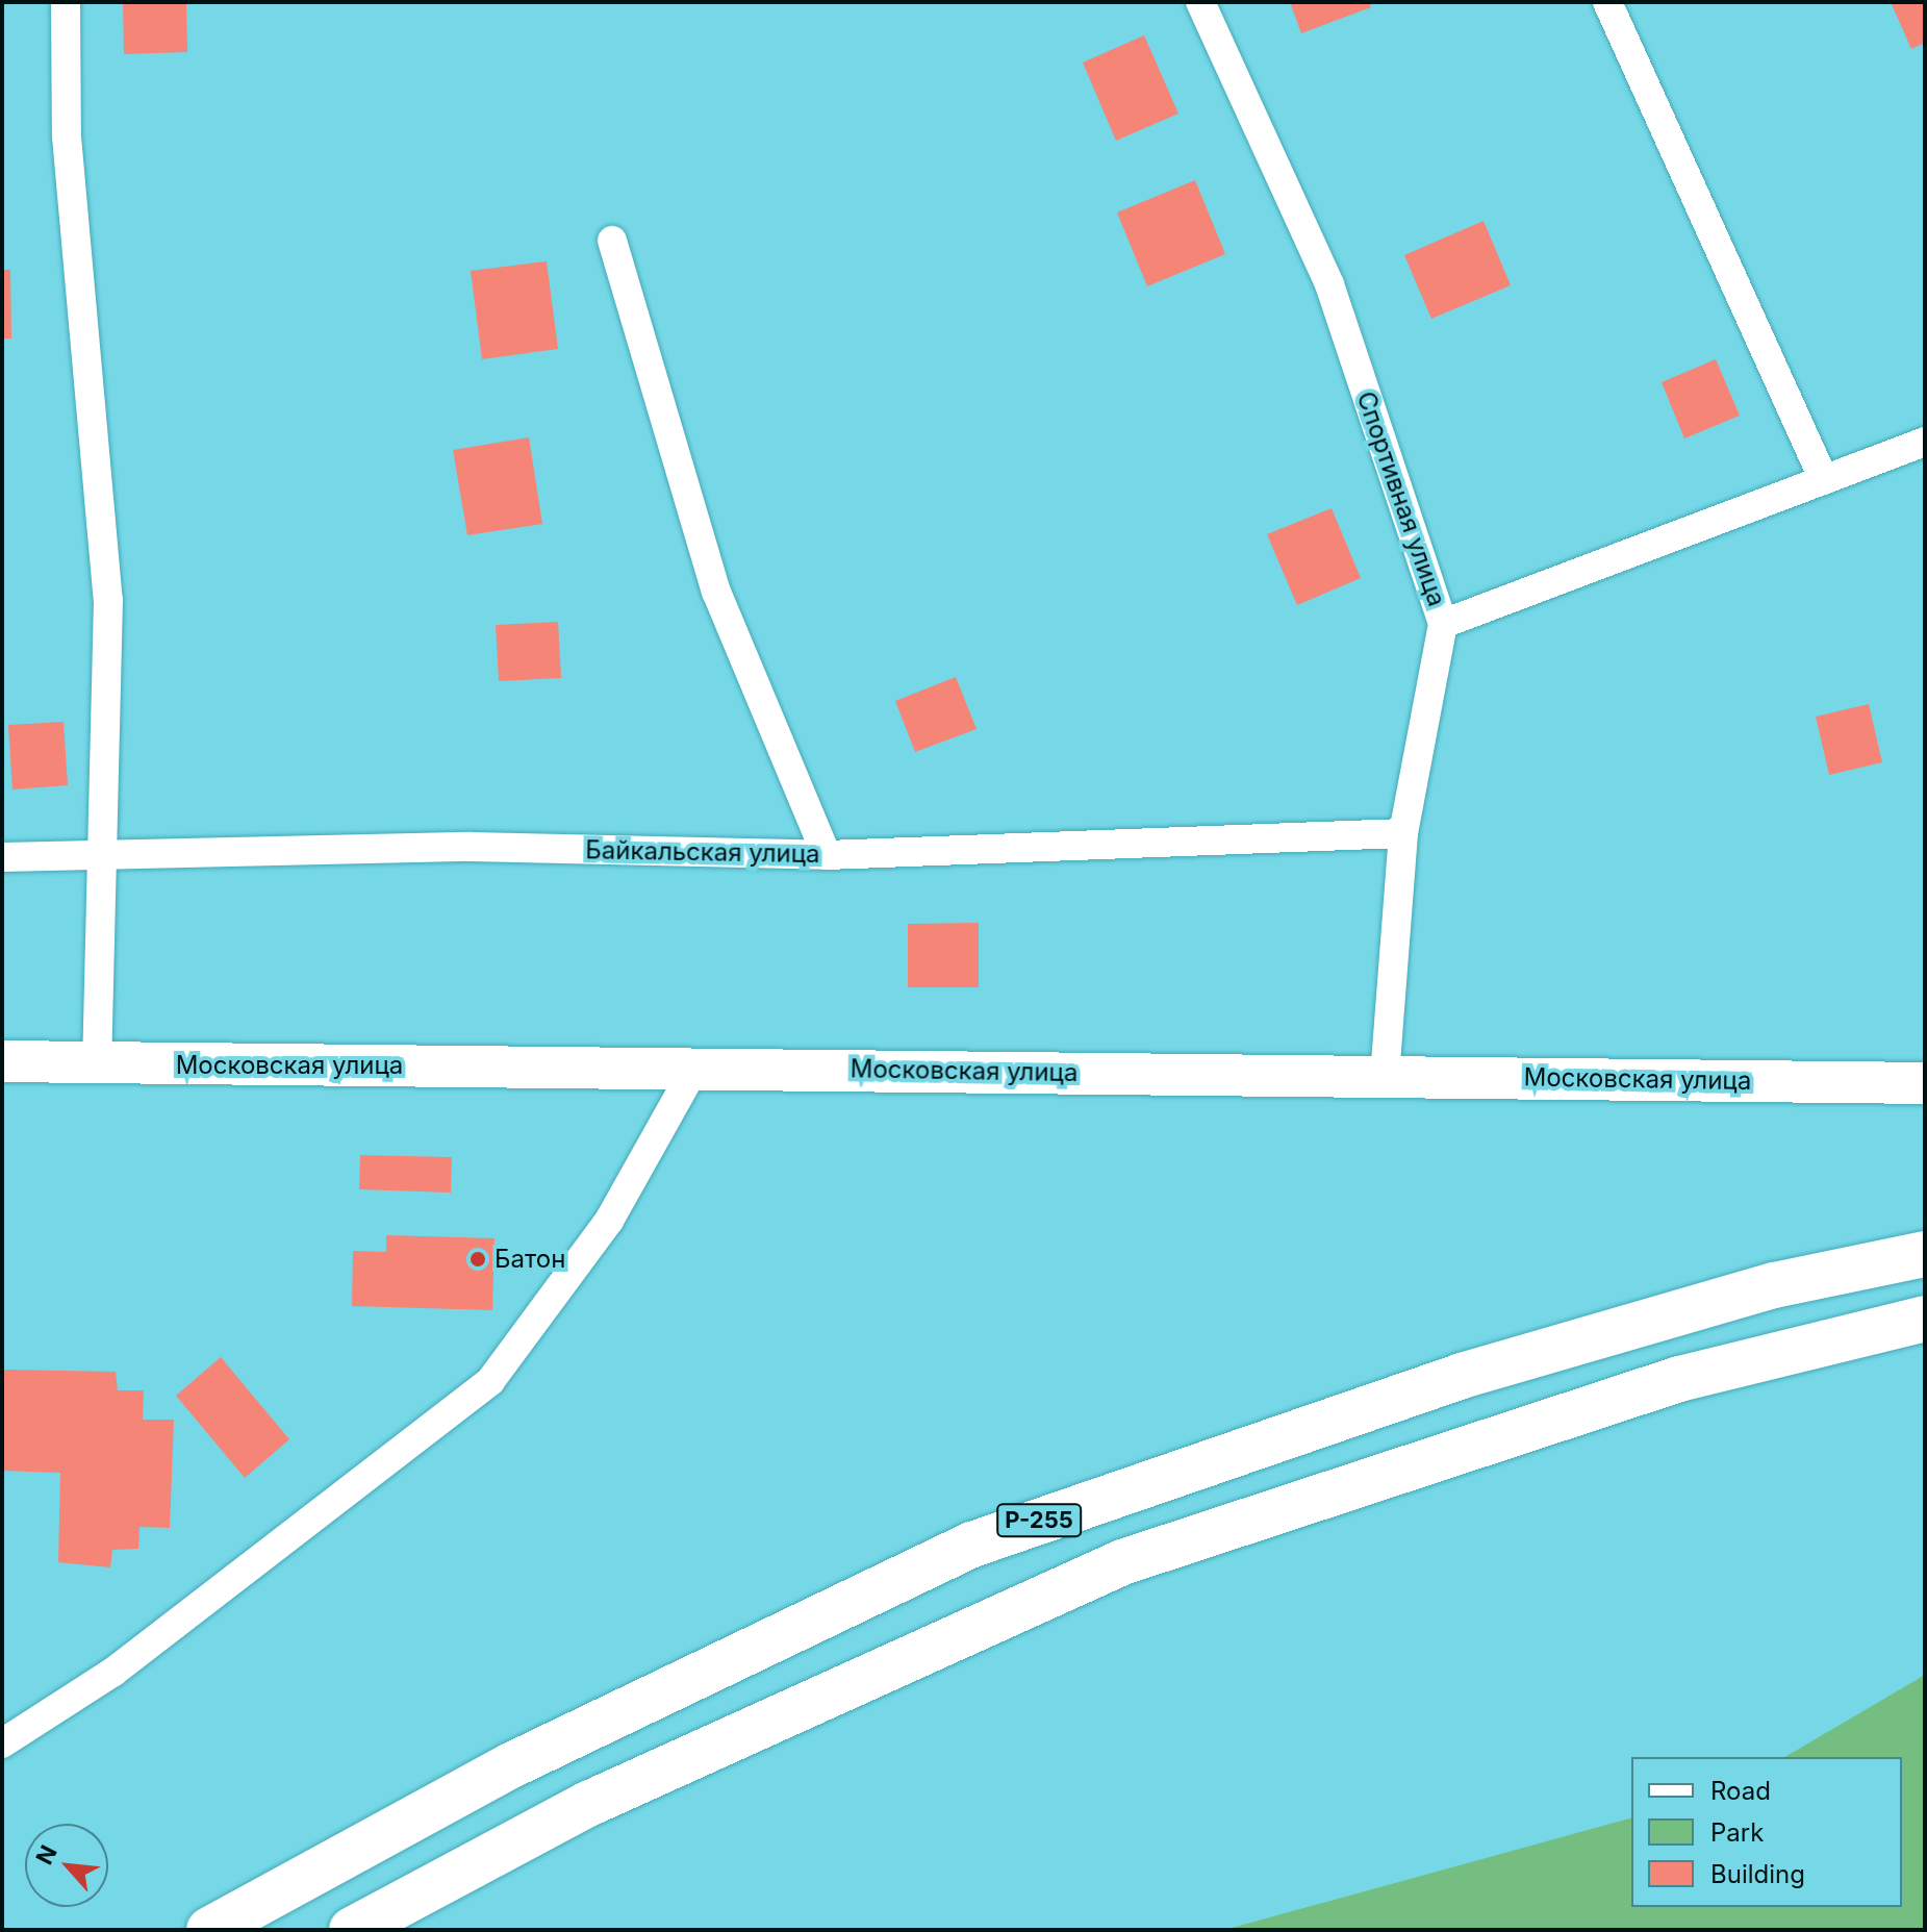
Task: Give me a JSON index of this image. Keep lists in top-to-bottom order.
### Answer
{
  "streets": {
    "highway": ["Р-255"],
    "street": ["Спортивная улица", "Байкальская улица", "Московская улица"]
  },
  "crossings": [
    ["Спортивная улица", "Байкальская улица"],
    ["Спортивная улица", "Московская улица"]
  ],
  "places": ["Батон"],
  "legend": ["Road", "Park", "Building"],
  "north": "top left"
}
